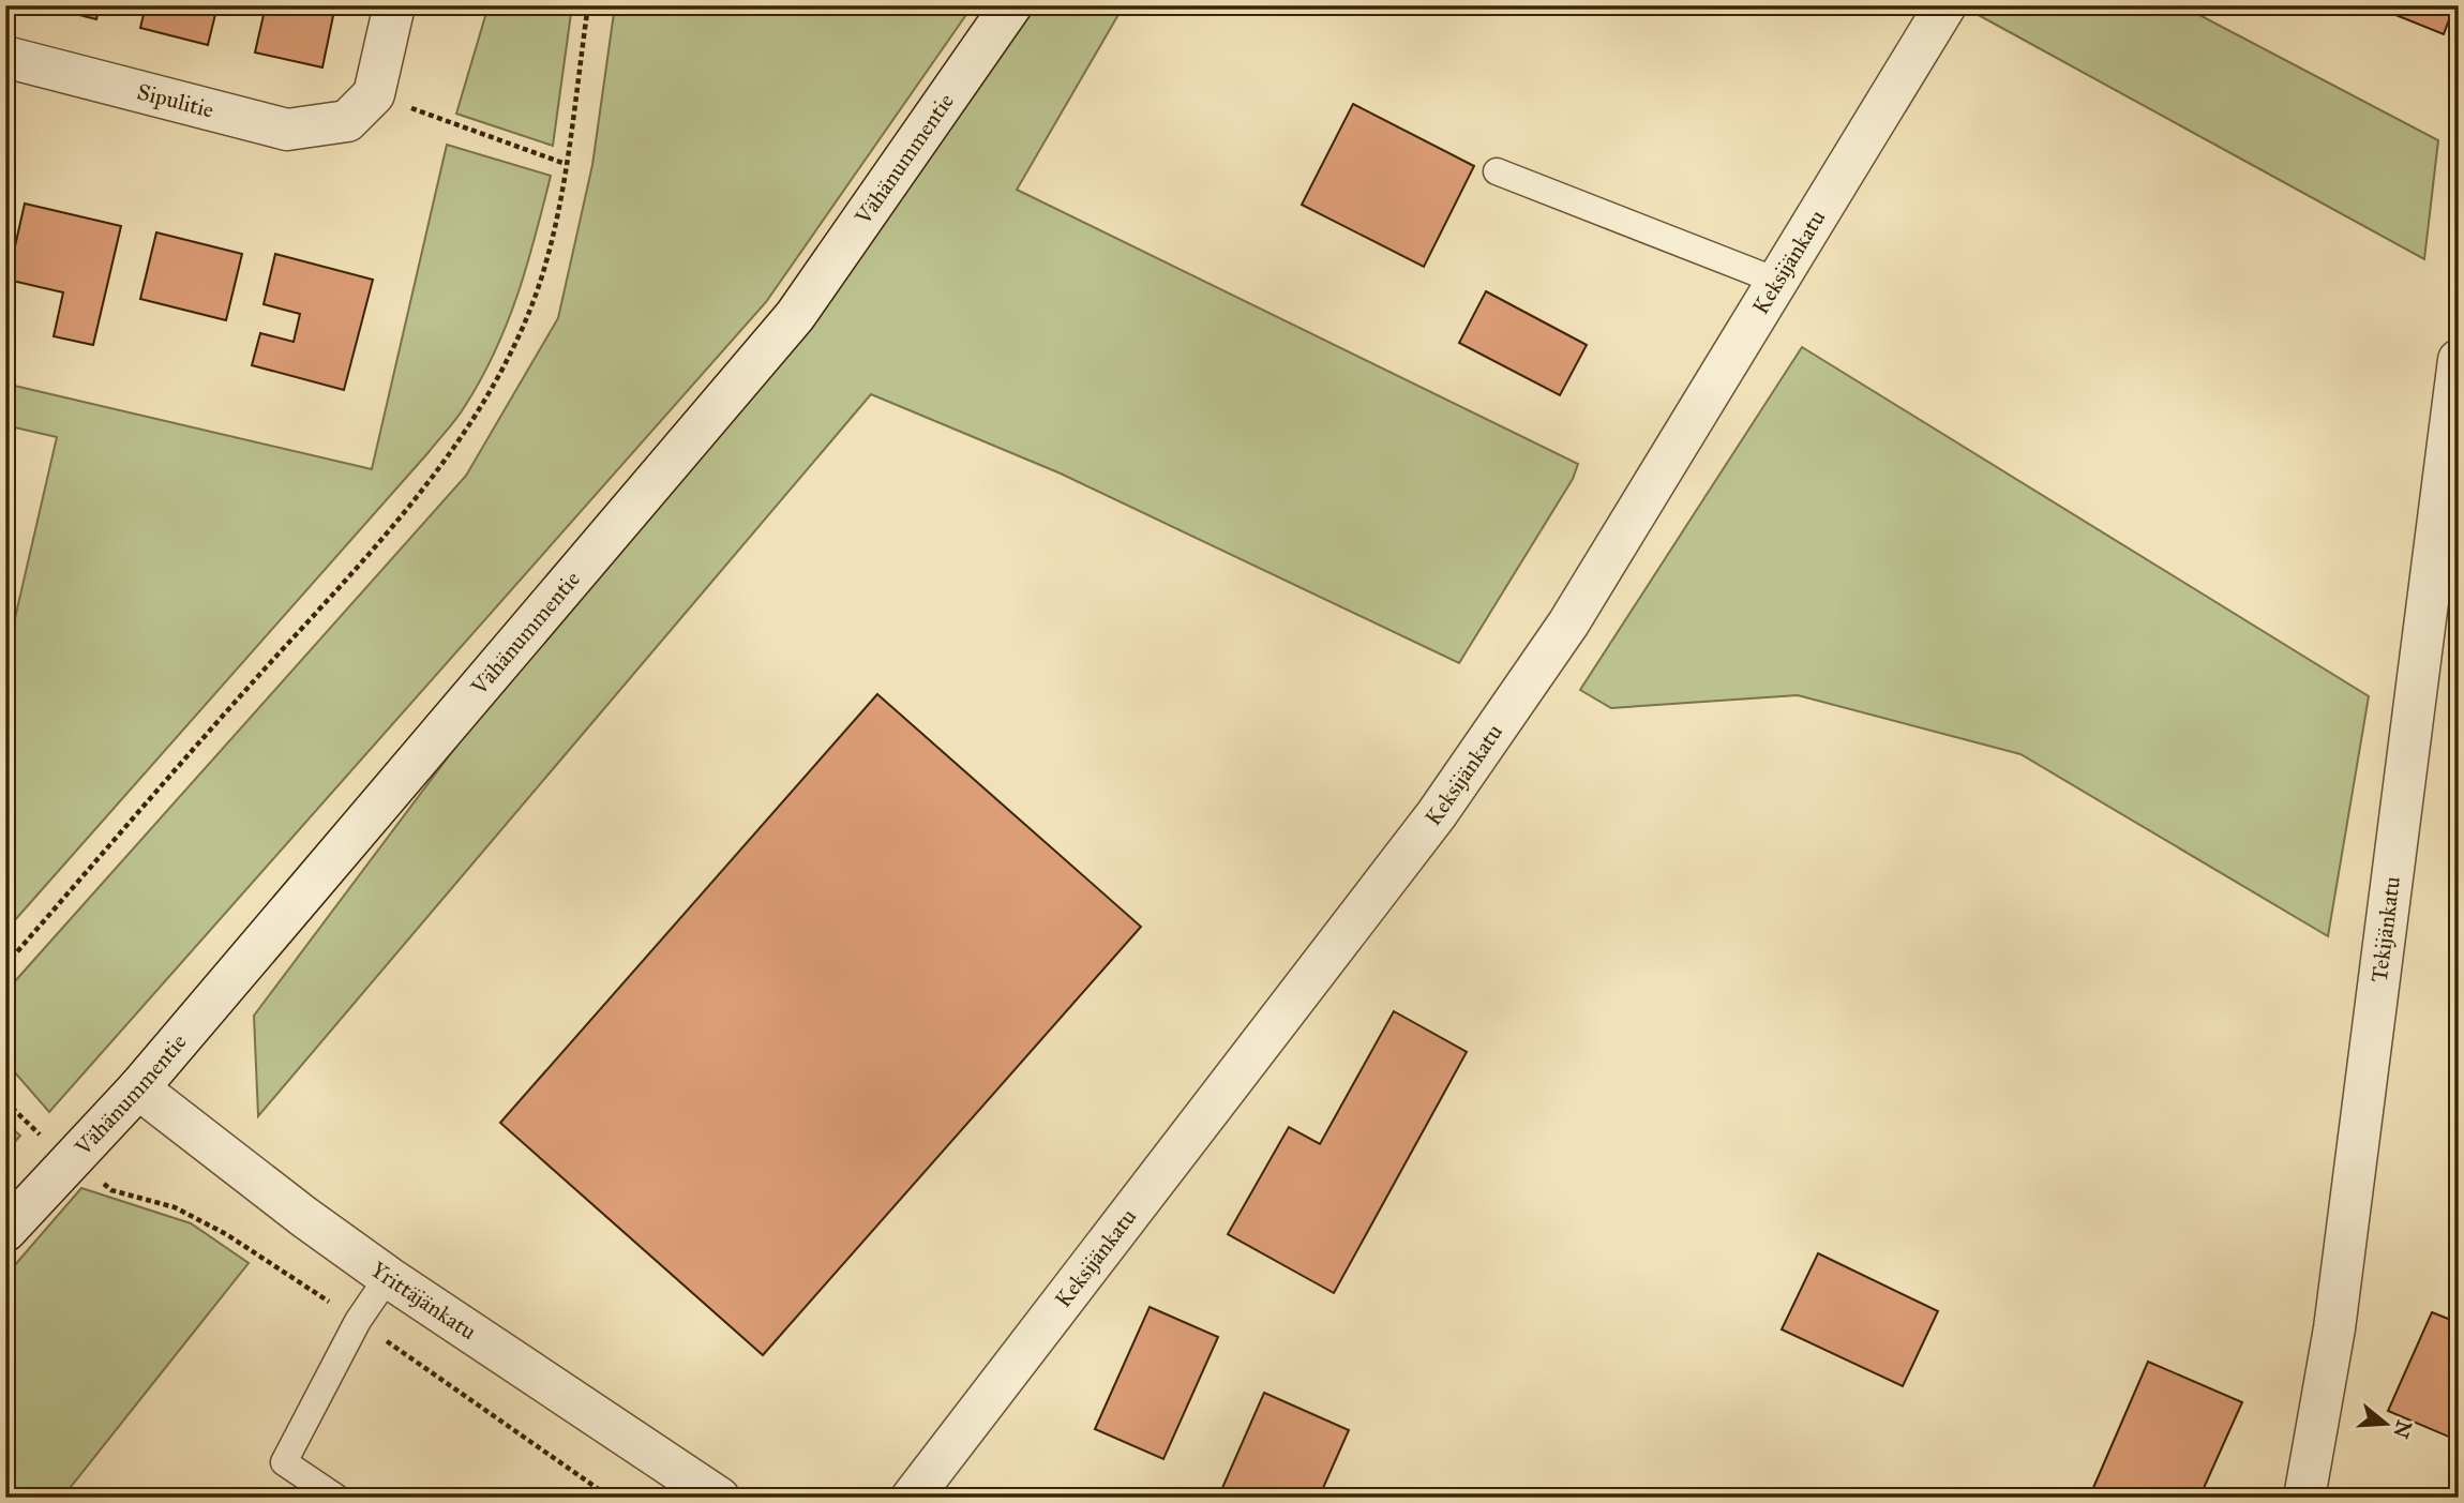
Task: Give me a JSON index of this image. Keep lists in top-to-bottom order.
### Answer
{
  "streets": {
    "street": [
      "Sipulitie",
      "Vähänummentie",
      "Keksijänkatu",
      "Tekijänkatu",
      "Yrittäjänkatu"
    ]
  },
  "crossings": [
    ["Vähänummentie", "Yrittäjänkatu"]
  ],
  "north": "right"
}
